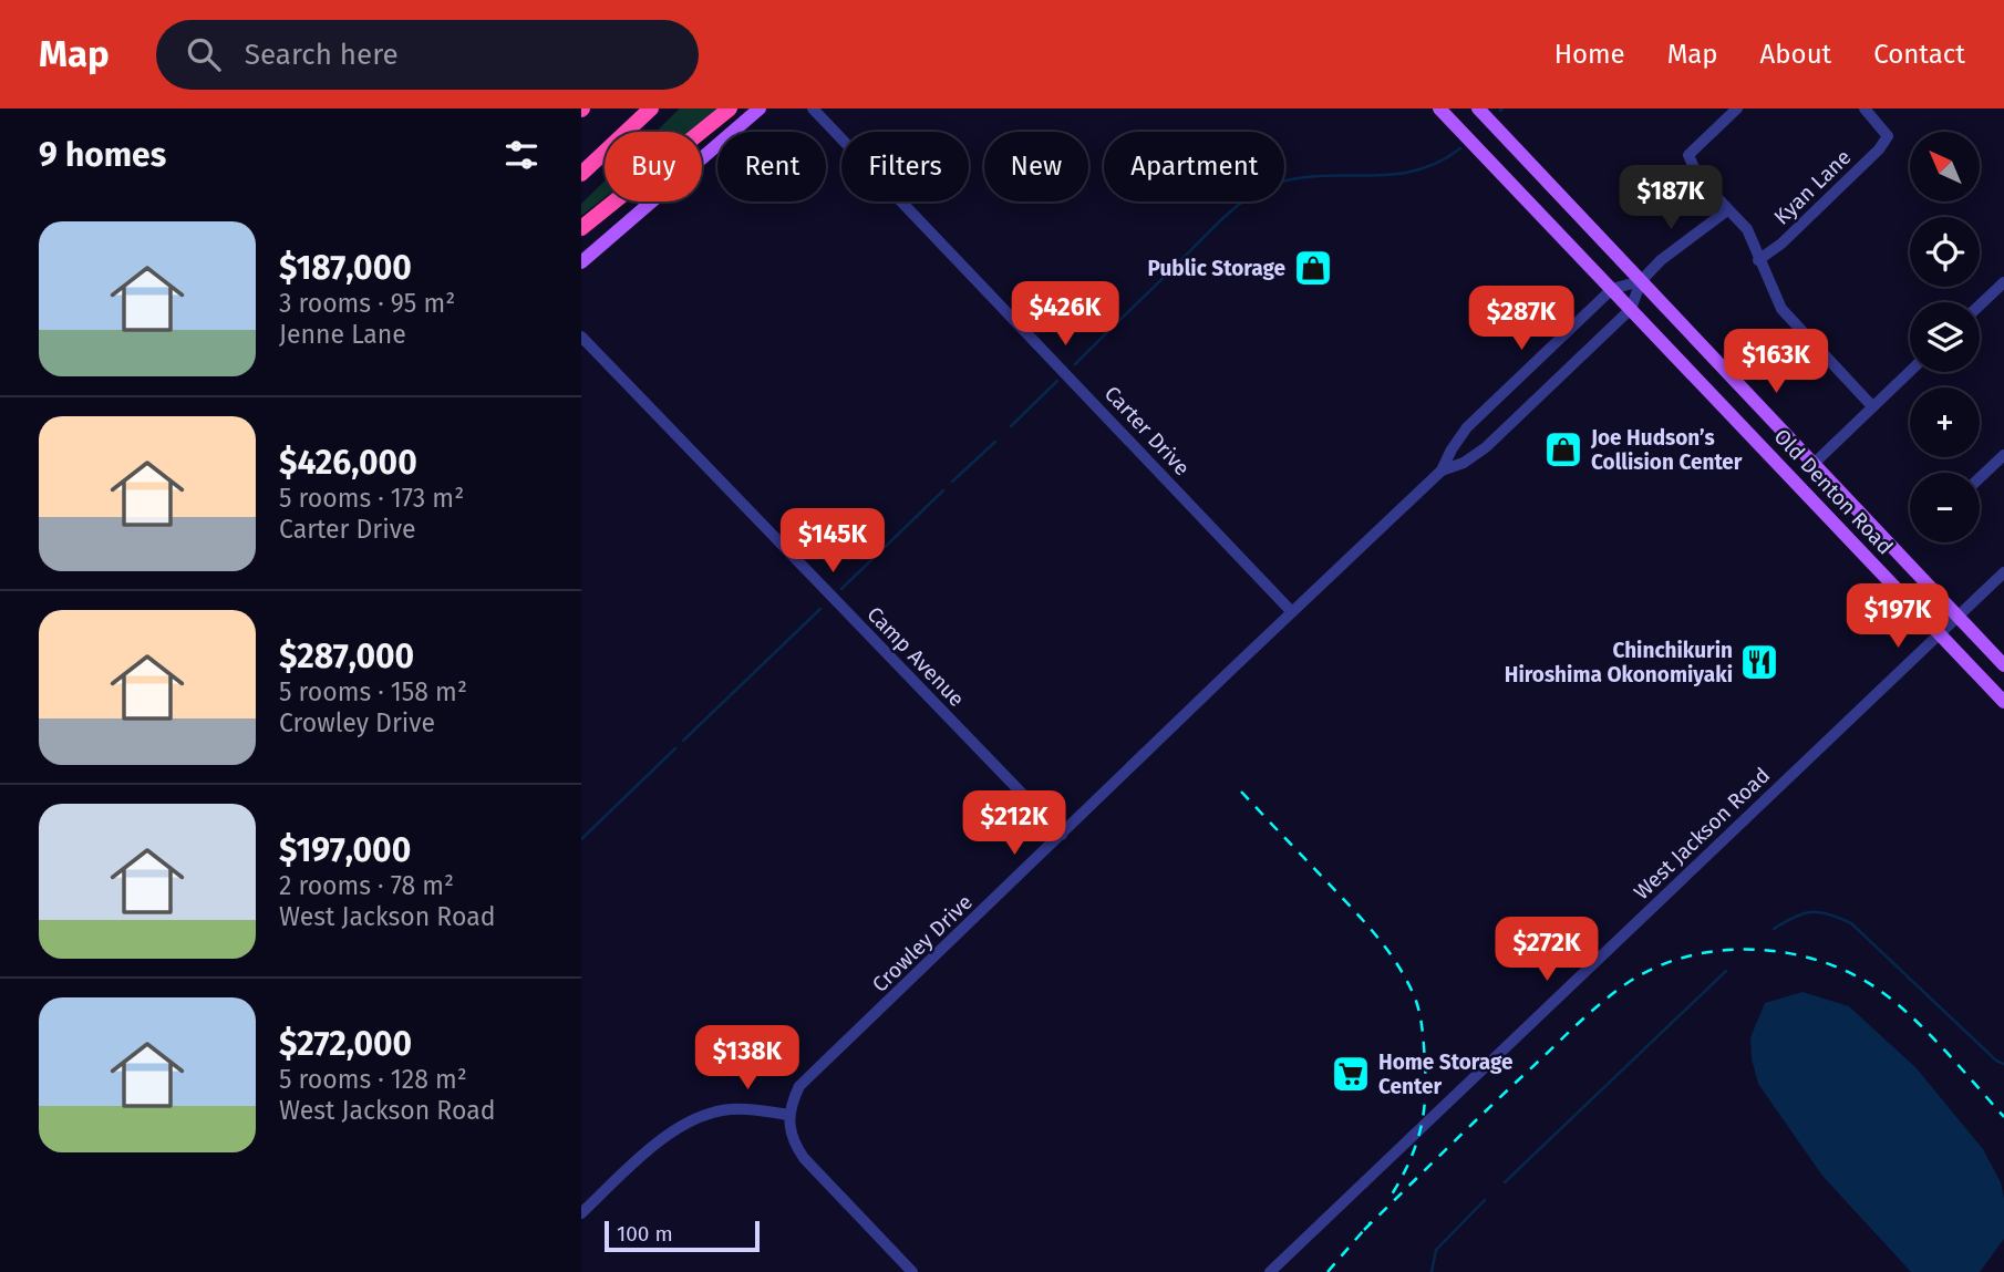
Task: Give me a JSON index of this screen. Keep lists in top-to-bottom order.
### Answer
{
  "streets": {
    "main road": ["Old Denton Road"],
    "street": [
      "Kyan Lane",
      "Carter Drive",
      "Camp Avenue",
      "West Jackson Road",
      "Crowley Drive"
    ]
  },
  "crossings": [
    ["Carter Drive", "Crowley Drive"],
    ["Old Denton Road", "West Jackson Road"],
    ["Old Denton Road", "Crowley Drive"],
    ["Camp Avenue", "Crowley Drive"]
  ],
  "places": {
    "shop": ["Public Storage", "Joe Hudson’s Collision Center"],
    "restaurant": ["Chinchikurin Hiroshima Okonomiyaki"],
    "supermarket": ["Home Storage Center"]
  },
  "scale_bar": "100 m",
  "north": "top left",
  "page": {
    "header": "Map",
    "search": "Search here",
    "nav": [
      "Home",
      "Map",
      "About",
      "Contact"
    ],
    "heading": "9 homes",
    "map_buttons": ["+", "−"],
    "chip": [
      "Buy",
      "Rent",
      "Filters",
      "New",
      "Apartment"
    ],
    "price": [
      "$187K",
      "$426K",
      "$287K",
      "$163K",
      "$145K",
      "$197K",
      "$212K",
      "$272K",
      "$138K"
    ],
    "list": [
      {
        "name": "$187,000",
        "note": "3 rooms · 95 m² · Jenne Lane"
      },
      {
        "name": "$426,000",
        "note": "5 rooms · 173 m² · Carter Drive"
      },
      {
        "name": "$287,000",
        "note": "5 rooms · 158 m² · Crowley Drive"
      },
      {
        "name": "$197,000",
        "note": "2 rooms · 78 m² · West Jackson Road"
      },
      {
        "name": "$272,000",
        "note": "5 rooms · 128 m² · West Jackson Road"
      }
    ],
    "scale": "100 m"
  }
}
